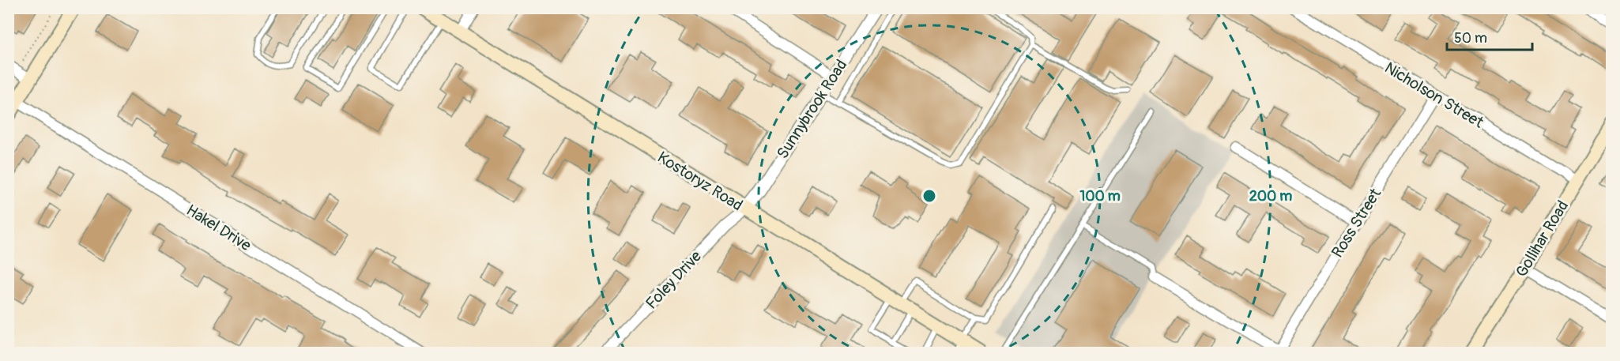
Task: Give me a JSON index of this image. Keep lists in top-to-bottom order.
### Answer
{
  "streets": {
    "main road": ["Kostoryz Road", "Gollihar Road"],
    "street": [
      "Nicholson Street",
      "Sunnybrook Road",
      "Ross Street",
      "Hakel Drive",
      "Foley Drive"
    ]
  },
  "crossings": [
    ["Nicholson Street", "Ross Street"],
    ["Nicholson Street", "Gollihar Road"],
    ["Sunnybrook Road", "Kostoryz Road"],
    ["Sunnybrook Road", "Foley Drive"],
    ["Kostoryz Road", "Foley Drive"]
  ],
  "scale_bar": "50 m",
  "rings": ["100 m", "200 m"]
}
